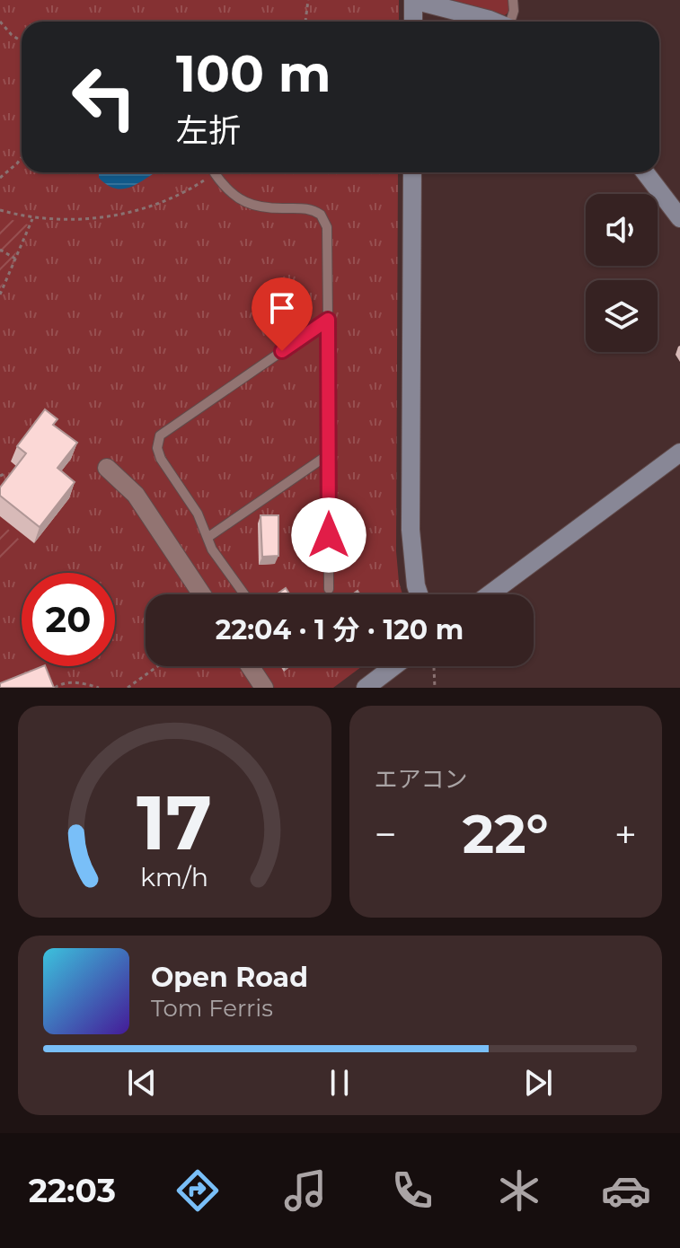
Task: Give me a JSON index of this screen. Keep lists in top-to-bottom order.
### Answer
{
  "page": {
    "turn": ["100 m", "左折"],
    "limit": "20",
    "trip": "22:04 · 1 分 · 120 m",
    "tile": "エアコン",
    "heat": ["−", "22°", "+"],
    "song": ["Open Road", "Tom Ferris"],
    "tabs": "22:03",
    "gauge": ["17", "km/h"]
  }
}
